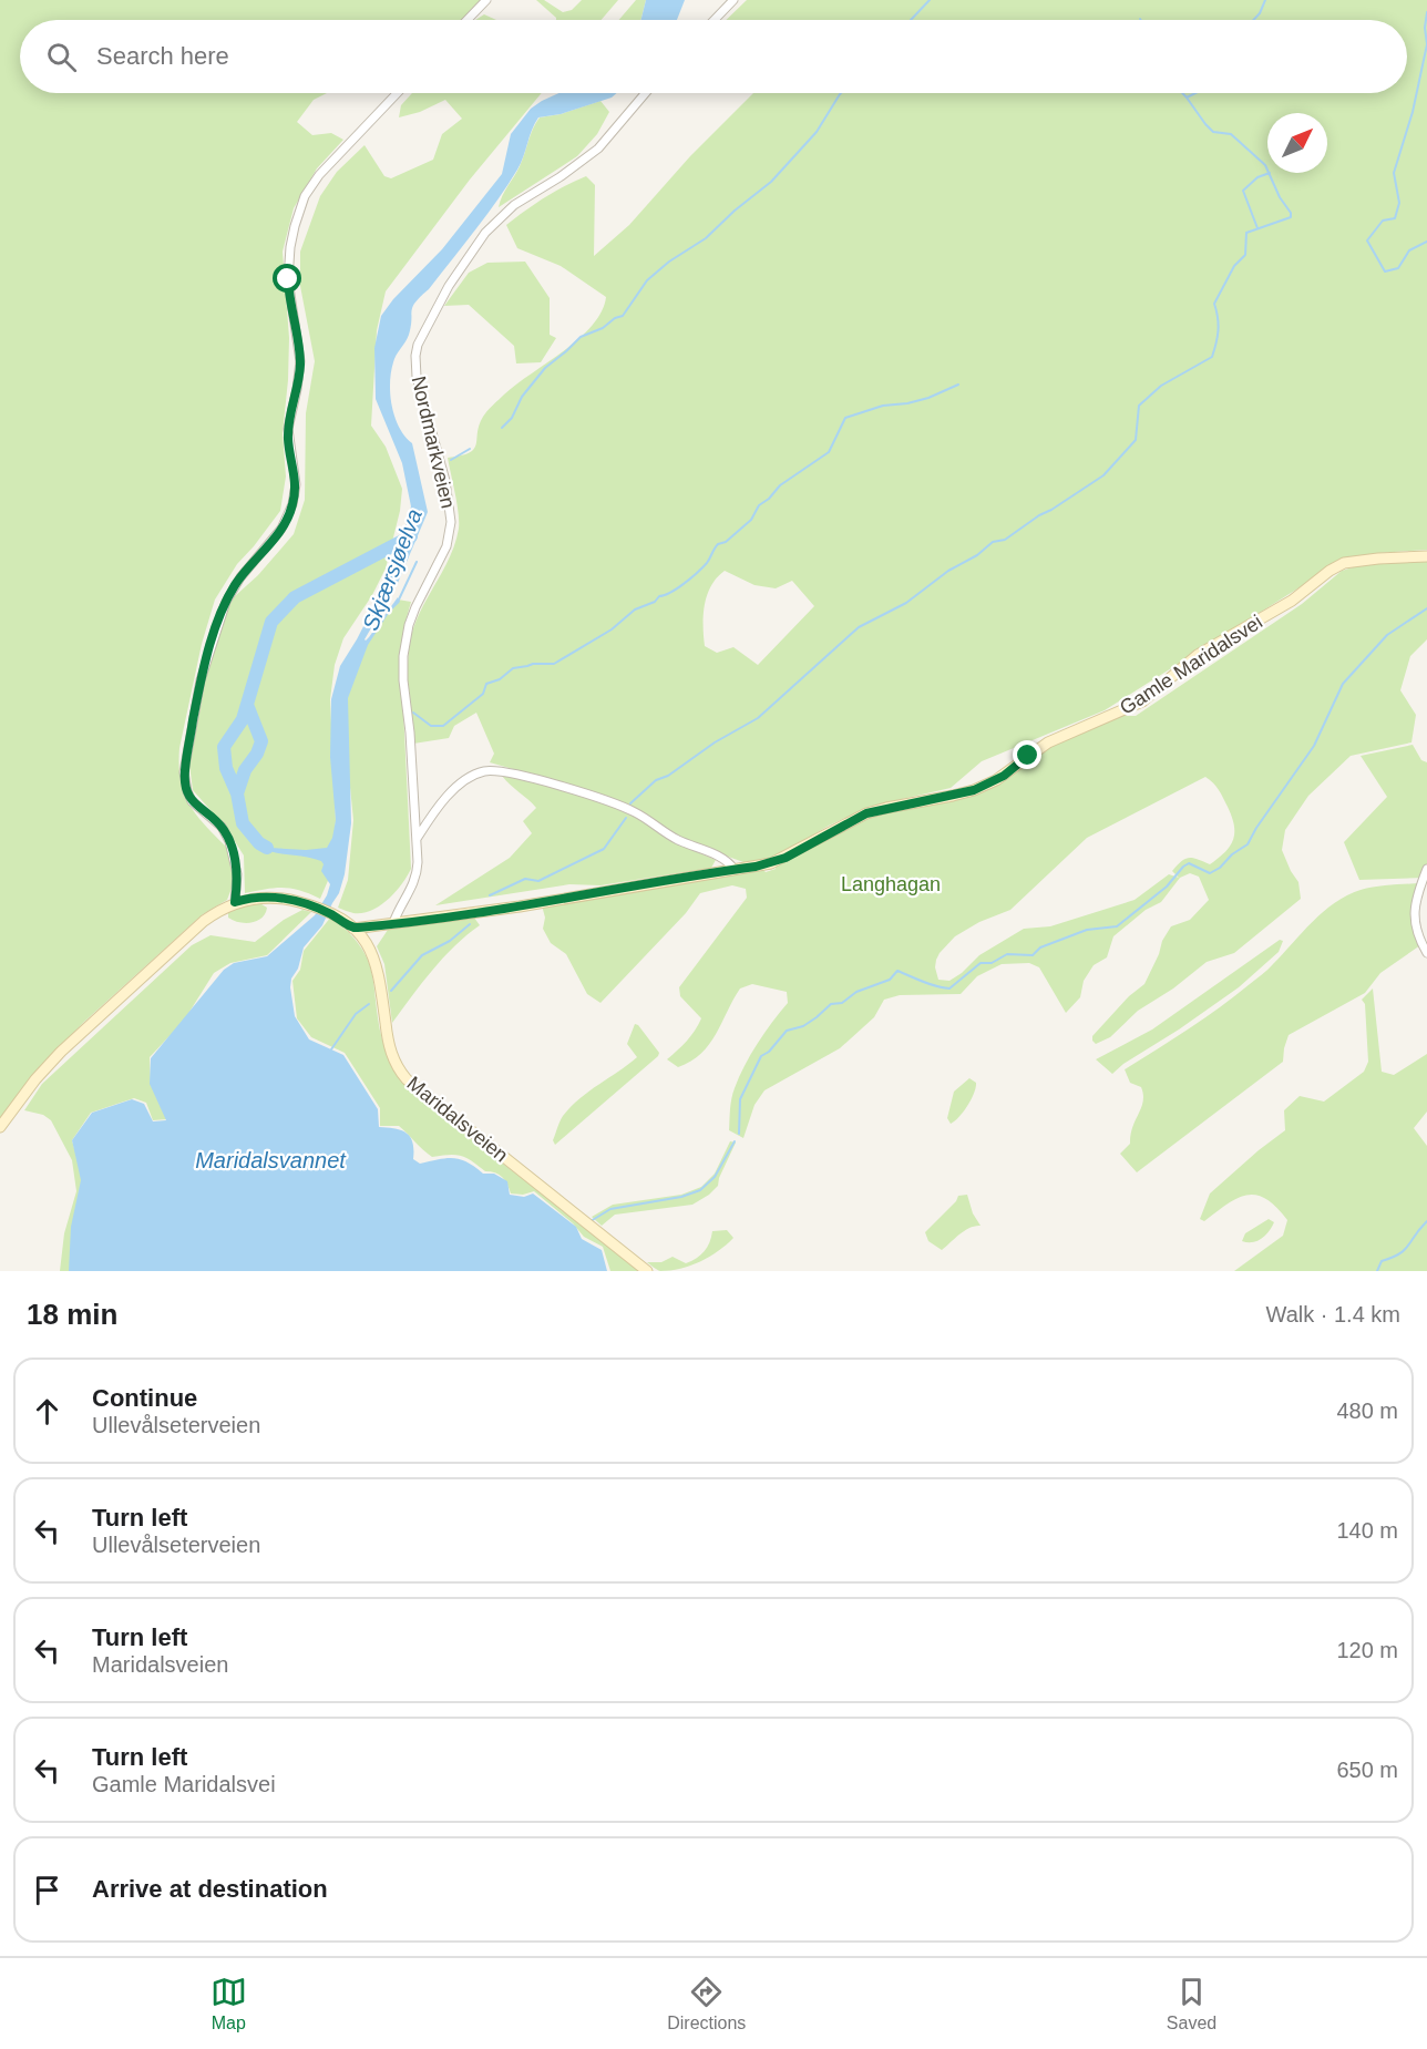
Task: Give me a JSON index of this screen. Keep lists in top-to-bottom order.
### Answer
{
  "streets": {
    "street": ["Nordmarkveien", "Gamle Maridalsvei", "Maridalsveien"]
  },
  "crossings": [
    ["Nordmarkveien", "Gamle Maridalsvei"],
    ["Gamle Maridalsvei", "Maridalsveien"]
  ],
  "water": ["Skjærsjøelva", "Maridalsvannet"],
  "parks": ["Langhagan"],
  "north": "top right",
  "page": {
    "search": "Search here",
    "heading": ["18 min", "Walk · 1.4 km"],
    "list": [
      ["Continue", "Ullevålseterveien", "480 m"],
      ["Turn left", "Ullevålseterveien", "140 m"],
      ["Turn left", "Maridalsveien", "120 m"],
      ["Turn left", "Gamle Maridalsvei", "650 m"],
      "Arrive at destination"
    ],
    "nav": ["Map", "Directions", "Saved"]
  }
}
